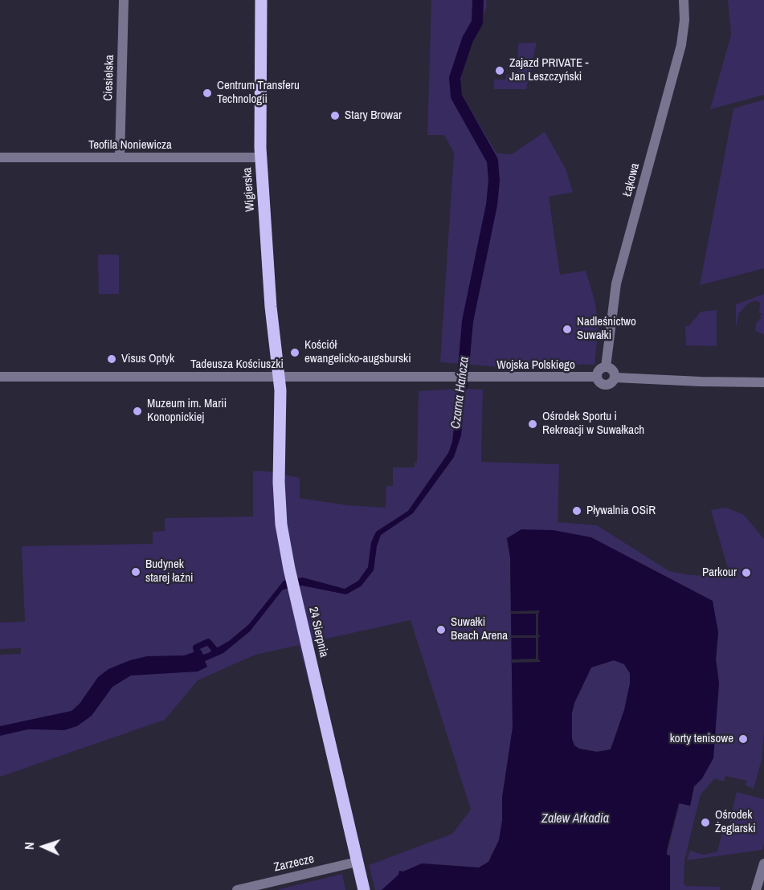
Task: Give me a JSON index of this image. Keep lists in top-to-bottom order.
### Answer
{
  "streets": {
    "main road": ["Wigierska", "24 Sierpnia"],
    "street": [
      "Ciesielska",
      "Teofila Noniewicza",
      "Łąkowa",
      "Tadeusza Kościuszki",
      "Wojska Polskiego",
      "Zarzecze"
    ]
  },
  "crossings": [
    ["Ciesielska", "Teofila Noniewicza"],
    ["Teofila Noniewicza", "Wigierska"],
    ["Łąkowa", "Wojska Polskiego"],
    ["Wigierska", "Tadeusza Kościuszki"],
    ["Wigierska", "24 Sierpnia"],
    ["Tadeusza Kościuszki", "Wojska Polskiego"],
    ["Tadeusza Kościuszki", "24 Sierpnia"],
    ["24 Sierpnia", "Zarzecze"]
  ],
  "water": ["Czarna Hańcza", "Zalew Arkadia"],
  "places": [
    "Zajazd PRIVATE - Jan Leszczyński",
    "Centrum Transferu Technologii",
    "Stary Browar",
    "Nadleśnictwo Suwałki",
    "Kościół ewangelicko-augsburski",
    "Visus Optyk",
    "Muzeum im. Marii Konopnickiej",
    "Ośrodek Sportu i Rekreacji w Suwałkach",
    "Pływalnia OSiR",
    "Budynek starej łaźni",
    "Parkour",
    "Suwałki Beach Arena",
    "korty tenisowe",
    "Ośrodek Żeglarski"
  ],
  "north": "left"
}
